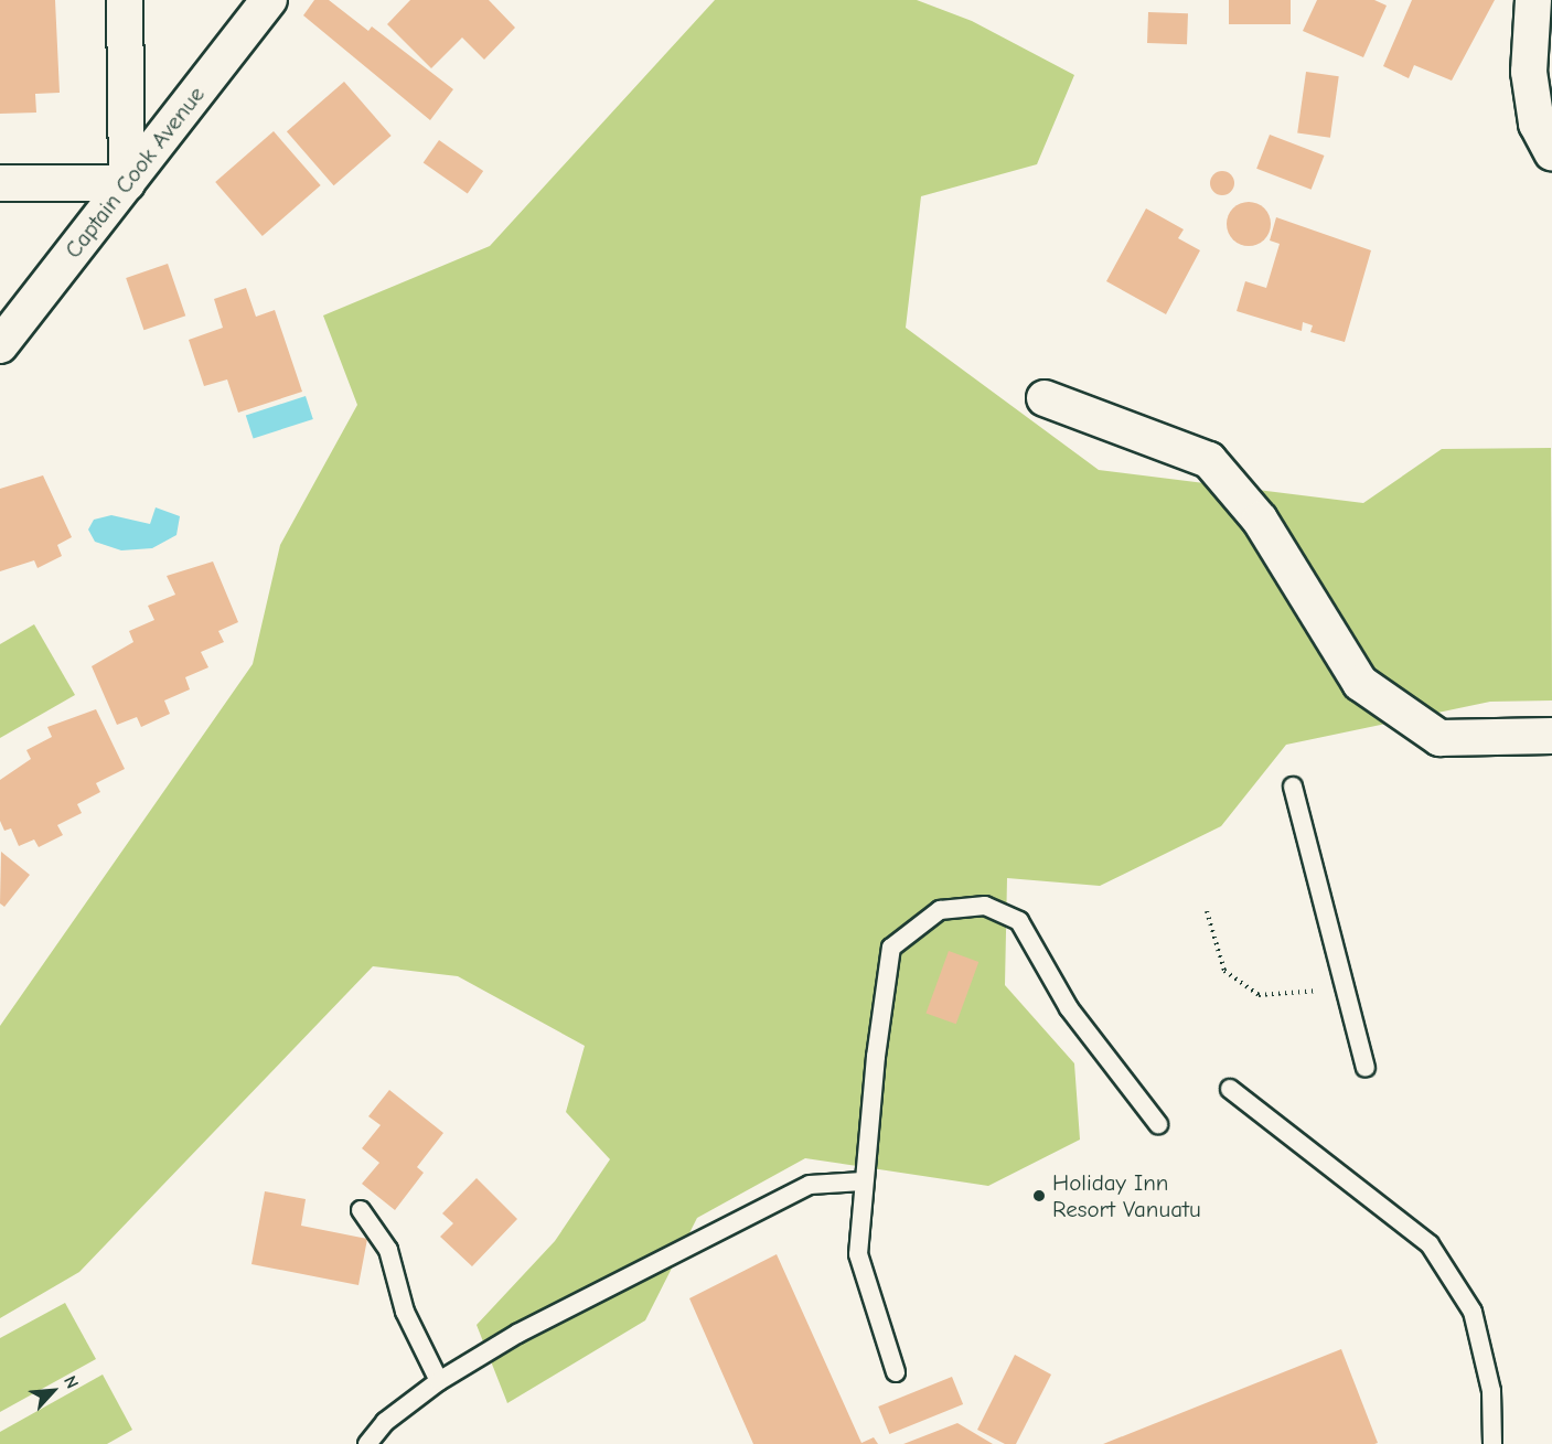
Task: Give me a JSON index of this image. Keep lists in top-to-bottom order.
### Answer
{
  "streets": {
    "street": ["Captain Cook Avenue"]
  },
  "places": ["Holiday Inn Resort Vanuatu"],
  "north": "top right"
}
